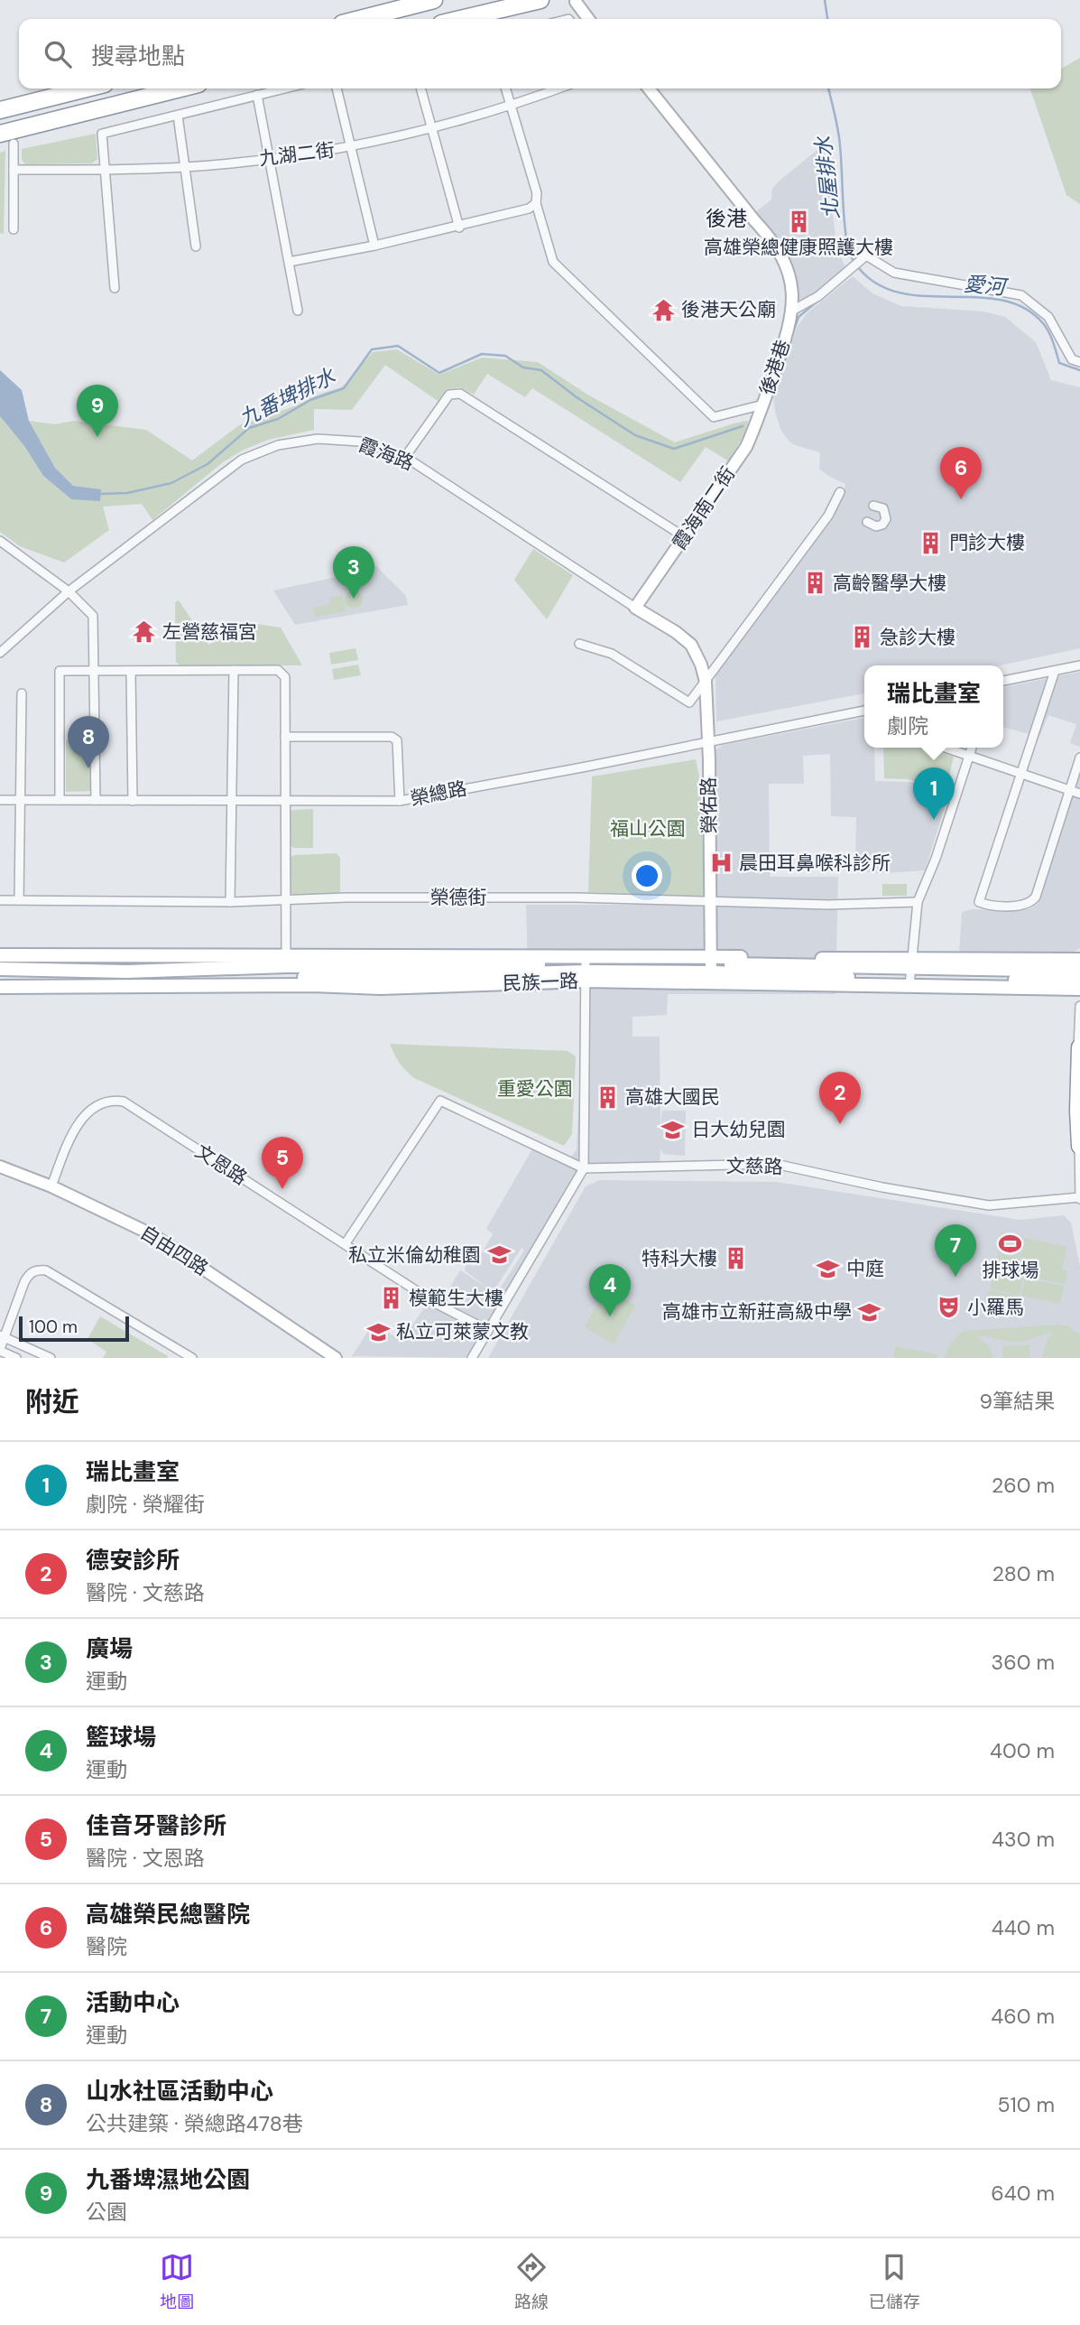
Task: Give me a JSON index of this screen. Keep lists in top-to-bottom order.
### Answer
{
  "streets": {
    "main road": ["民族一路"],
    "street": [
      "九湖二街",
      "後港巷",
      "霞海路",
      "霞海南二街",
      "榮總路",
      "榮佑路",
      "榮德街",
      "文恩路",
      "文慈路",
      "自由四路"
    ]
  },
  "crossings": [
    ["九湖二街", "後港巷"],
    ["後港巷", "霞海南二街"],
    ["霞海路", "霞海南二街"],
    ["霞海路", "榮總路"],
    ["霞海路", "榮佑路"],
    ["榮總路", "榮佑路"],
    ["榮佑路", "榮德街"],
    ["榮佑路", "民族一路"],
    ["文恩路", "文慈路"],
    ["文恩路", "自由四路"]
  ],
  "districts": ["後港"],
  "water": ["北屋排水", "愛河", "九番埤排水"],
  "parks": ["福山公園", "重愛公園"],
  "places": {
    "building": [
      "高雄榮總健康照護大樓",
      "門診大樓",
      "高齡醫學大樓",
      "急診大樓",
      "高雄大國民",
      "特科大樓",
      "模範生大樓"
    ],
    "temple": ["後港天公廟", "左營慈福宮"],
    "hospital": ["晨田耳鼻喉科診所"],
    "school or university": [
      "日大幼兒園",
      "私立米倫幼稚園",
      "中庭",
      "高雄市立新莊高級中學",
      "私立可萊蒙文教"
    ],
    "sports": ["排球場"],
    "theatre": ["小羅馬"]
  },
  "scale_bar": "100 m",
  "page": {
    "search": "搜尋地點",
    "pins": [
      "9",
      "6",
      "3",
      "8",
      "1",
      "2",
      "5",
      "7",
      "4"
    ],
    "popup": ["瑞比畫室", "劇院"],
    "scale": "100 m",
    "heading": ["附近", "9筆結果"],
    "list": [
      {
        "mark": "1",
        "name": "瑞比畫室",
        "note": "劇院 · 榮耀街",
        "value": "260 m"
      },
      {
        "mark": "2",
        "name": "德安診所",
        "note": "醫院 · 文慈路",
        "value": "280 m"
      },
      {
        "mark": "3",
        "name": "廣場",
        "note": "運動",
        "value": "360 m"
      },
      {
        "mark": "4",
        "name": "籃球場",
        "note": "運動",
        "value": "400 m"
      },
      {
        "mark": "5",
        "name": "佳音牙醫診所",
        "note": "醫院 · 文恩路",
        "value": "430 m"
      },
      {
        "mark": "6",
        "name": "高雄榮民總醫院",
        "note": "醫院",
        "value": "440 m"
      },
      {
        "mark": "7",
        "name": "活動中心",
        "note": "運動",
        "value": "460 m"
      },
      {
        "mark": "8",
        "name": "山水社區活動中心",
        "note": "公共建築 · 榮總路478巷",
        "value": "510 m"
      },
      {
        "mark": "9",
        "name": "九番埤濕地公園",
        "note": "公園",
        "value": "640 m"
      }
    ],
    "nav": ["地圖", "路線", "已儲存"]
  }
}
